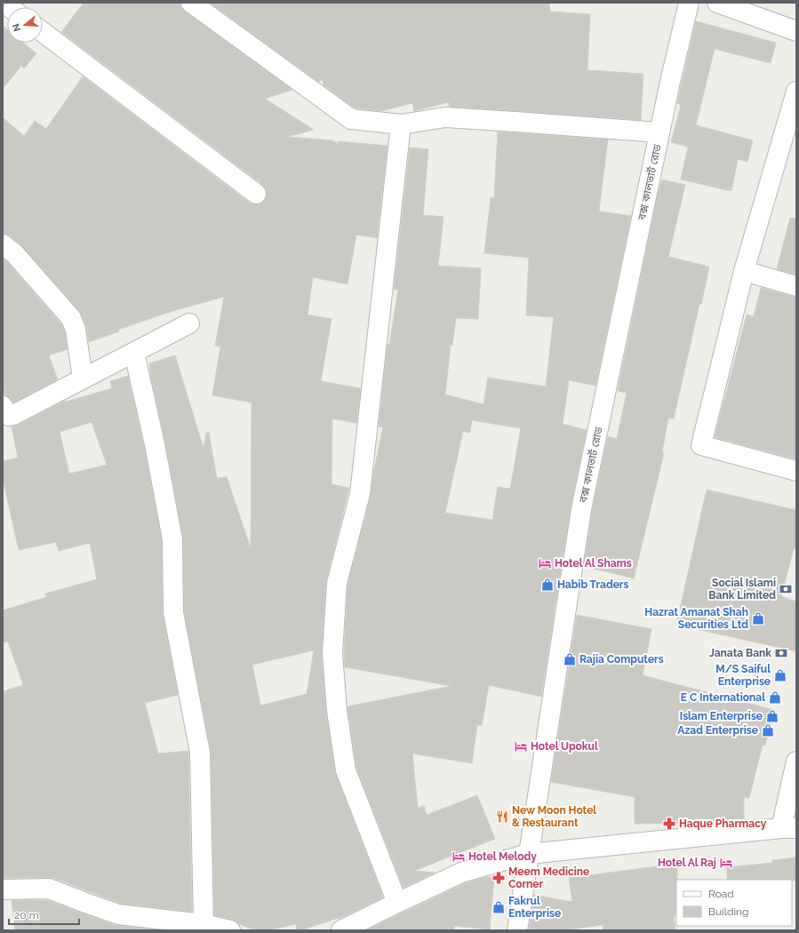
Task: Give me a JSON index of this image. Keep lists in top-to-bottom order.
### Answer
{
  "streets": {
    "street": ["বক্স কালভার্ট রোড"]
  },
  "places": {
    "hotel": [
      "Hotel Al Shams",
      "Hotel Upokul",
      "Hotel Melody",
      "Hotel Al Raj"
    ],
    "shop": [
      "Habib Traders",
      "Hazrat Amanat Shah Securities Ltd",
      "Rajia Computers",
      "M/S Saiful Enterprise",
      "E C International",
      "Islam Enterprise",
      "Azad Enterprise",
      "Fakrul Enterprise"
    ],
    "bank": ["Social Islami Bank Limited", "Janata Bank"],
    "restaurant": ["New Moon Hotel & Restaurant"],
    "pharmacy": ["Haque Pharmacy", "Meem Medicine Corner"]
  },
  "legend": ["Road", "Building"],
  "scale_bar": "20 m",
  "north": "left"
}
